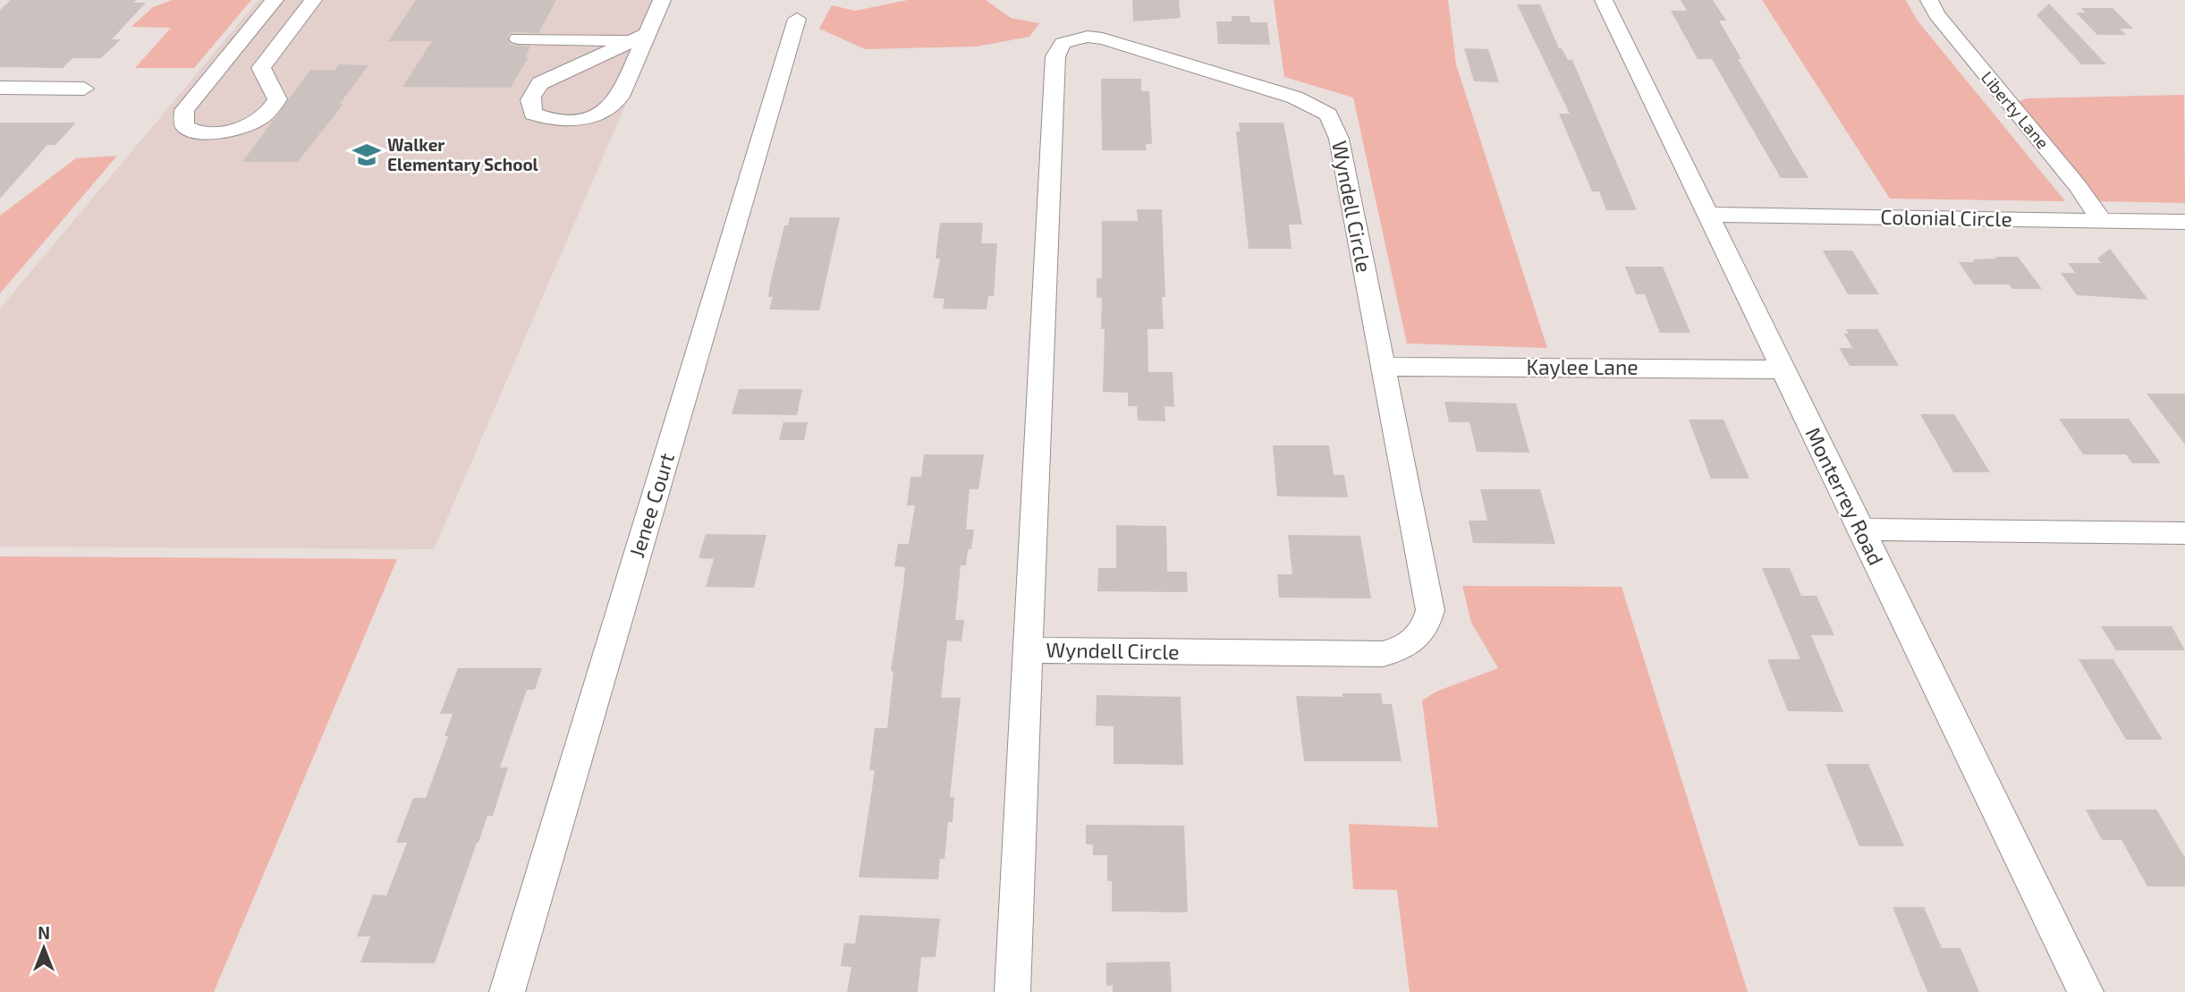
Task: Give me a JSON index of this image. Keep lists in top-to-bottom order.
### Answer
{
  "streets": {
    "street": [
      "Liberty Lane",
      "Wyndell Circle",
      "Colonial Circle",
      "Kaylee Lane",
      "Monterrey Road",
      "Jenee Court"
    ]
  },
  "crossings": [
    ["Liberty Lane", "Colonial Circle"],
    ["Wyndell Circle", "Kaylee Lane"],
    ["Colonial Circle", "Monterrey Road"],
    ["Kaylee Lane", "Monterrey Road"]
  ],
  "places": {
    "school or university": ["Walker Elementary School"]
  },
  "north": "top"
}
